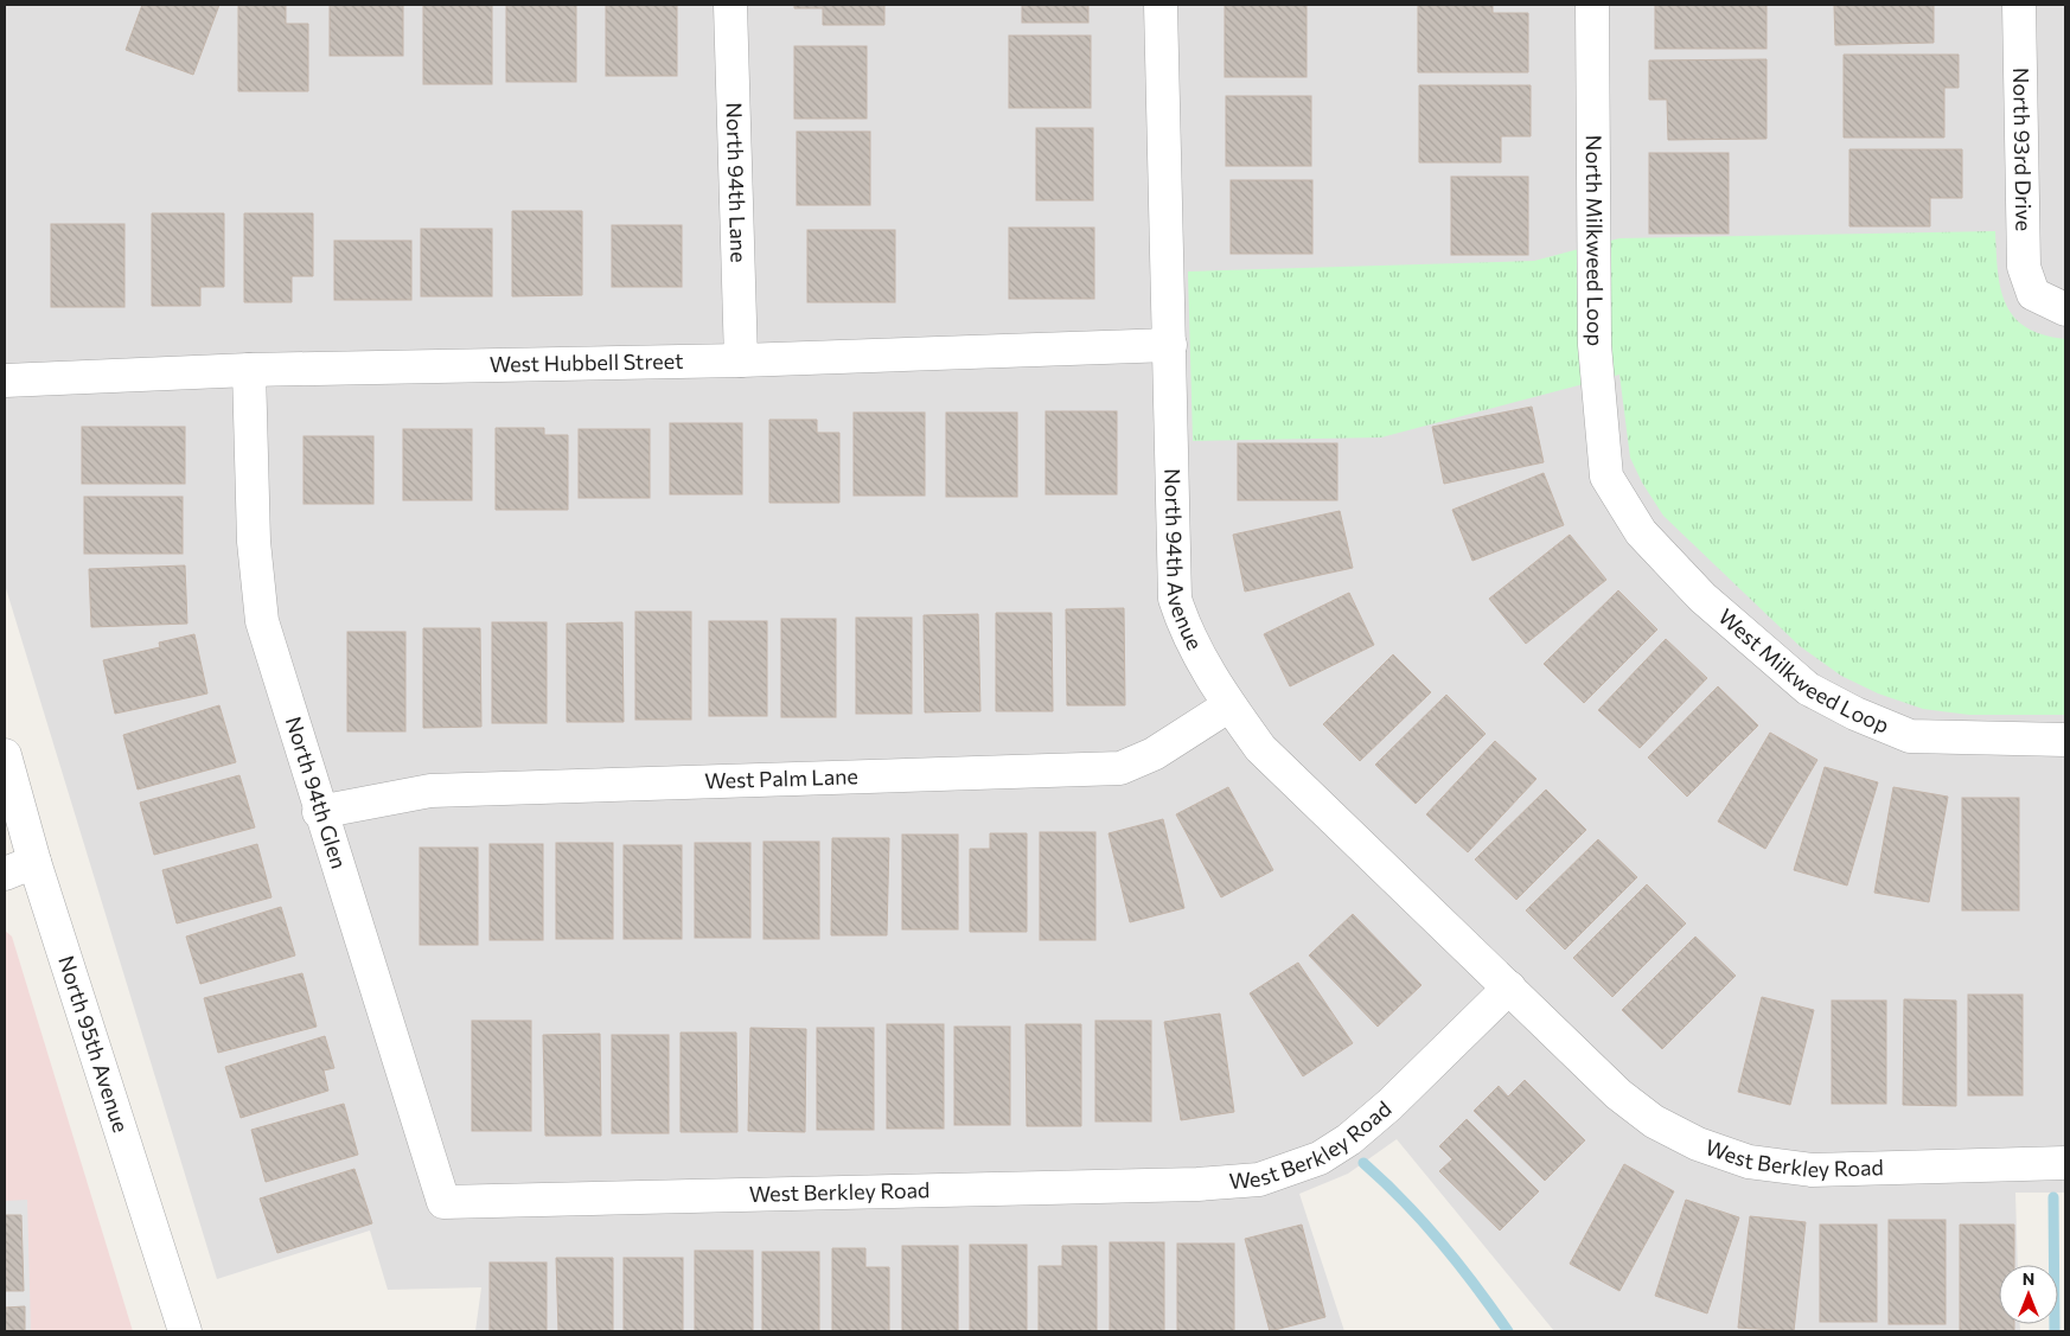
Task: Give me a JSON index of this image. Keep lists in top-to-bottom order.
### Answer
{
  "streets": {
    "street": [
      "North 93rd Drive",
      "North 94th Lane",
      "North Milkweed Loop",
      "West Hubbell Street",
      "North 94th Avenue",
      "West Milkweed Loop",
      "West Palm Lane",
      "North 94th Glen",
      "North 95th Avenue",
      "West Berkley Road"
    ]
  },
  "crossings": [
    ["North 94th Lane", "West Hubbell Street"],
    ["North Milkweed Loop", "West Milkweed Loop"],
    ["West Hubbell Street", "North 94th Avenue"],
    ["West Hubbell Street", "North 94th Glen"],
    ["North 94th Avenue", "West Palm Lane"],
    ["North 94th Avenue", "West Berkley Road"],
    ["West Palm Lane", "North 94th Glen"],
    ["North 94th Glen", "West Berkley Road"]
  ],
  "north": "top"
}
